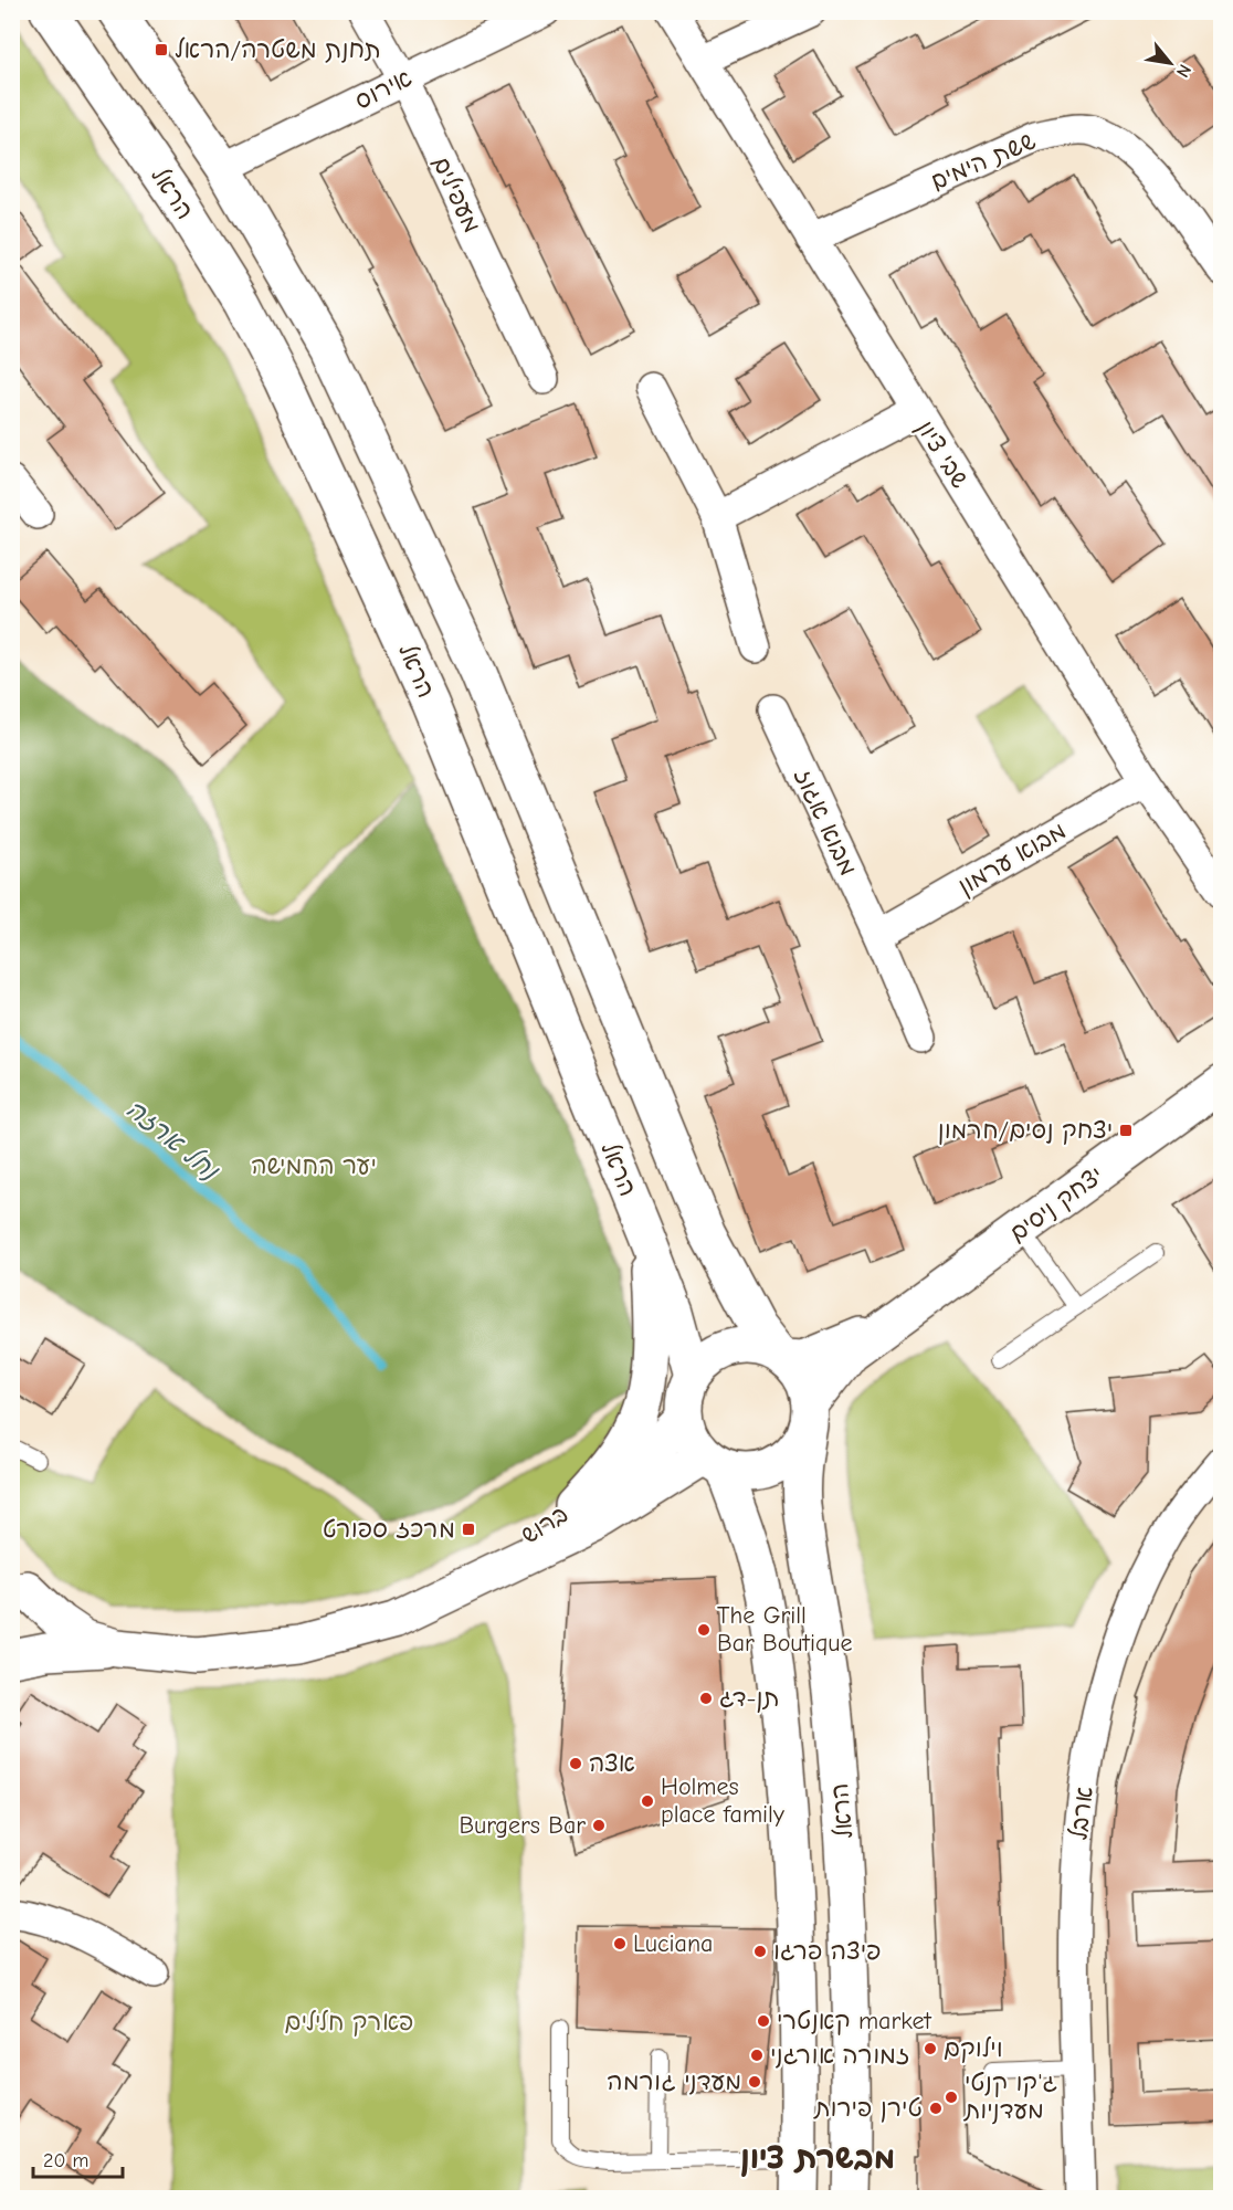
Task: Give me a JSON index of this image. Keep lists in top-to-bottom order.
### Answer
{
  "streets": {
    "main road": ["הראל", "יצחק ניסים", "ברוש"],
    "street": [
      "אירוס",
      "ששת הימים",
      "מעפילים",
      "שבי ציון",
      "מבוא אגוז",
      "מבוא ערמון",
      "ארבל"
    ]
  },
  "crossings": [
    ["אירוס", "מעפילים"],
    ["ששת הימים", "שבי ציון"],
    ["הראל", "יצחק ניסים"],
    ["הראל", "ברוש"],
    ["שבי ציון", "מבוא ערמון"],
    ["מבוא אגוז", "מבוא ערמון"],
    ["יצחק ניסים", "ברוש"]
  ],
  "districts": ["מבשרת ציון"],
  "water": ["נחל ארזה"],
  "parks": ["יער החמישה", "פארק חלילים"],
  "places": {
    "transit": ["תחנת משטרה/הראל", "יצחק נסים/חרמון", "מרכז ספורט"],
    "other": [
      "The Grill Bar Boutique",
      "תן-דג",
      "אצה",
      "Holmes place family",
      "Burgers Bar",
      "Luciana",
      "פיצה פרגו",
      "קאנטרי market",
      "וילוקם",
      "זמורה אורגני",
      "מעדני גורמה",
      "ג'קו קנטי מעדניות",
      "טירן פירות"
    ]
  },
  "scale_bar": "20 m",
  "north": "bottom right"
}
